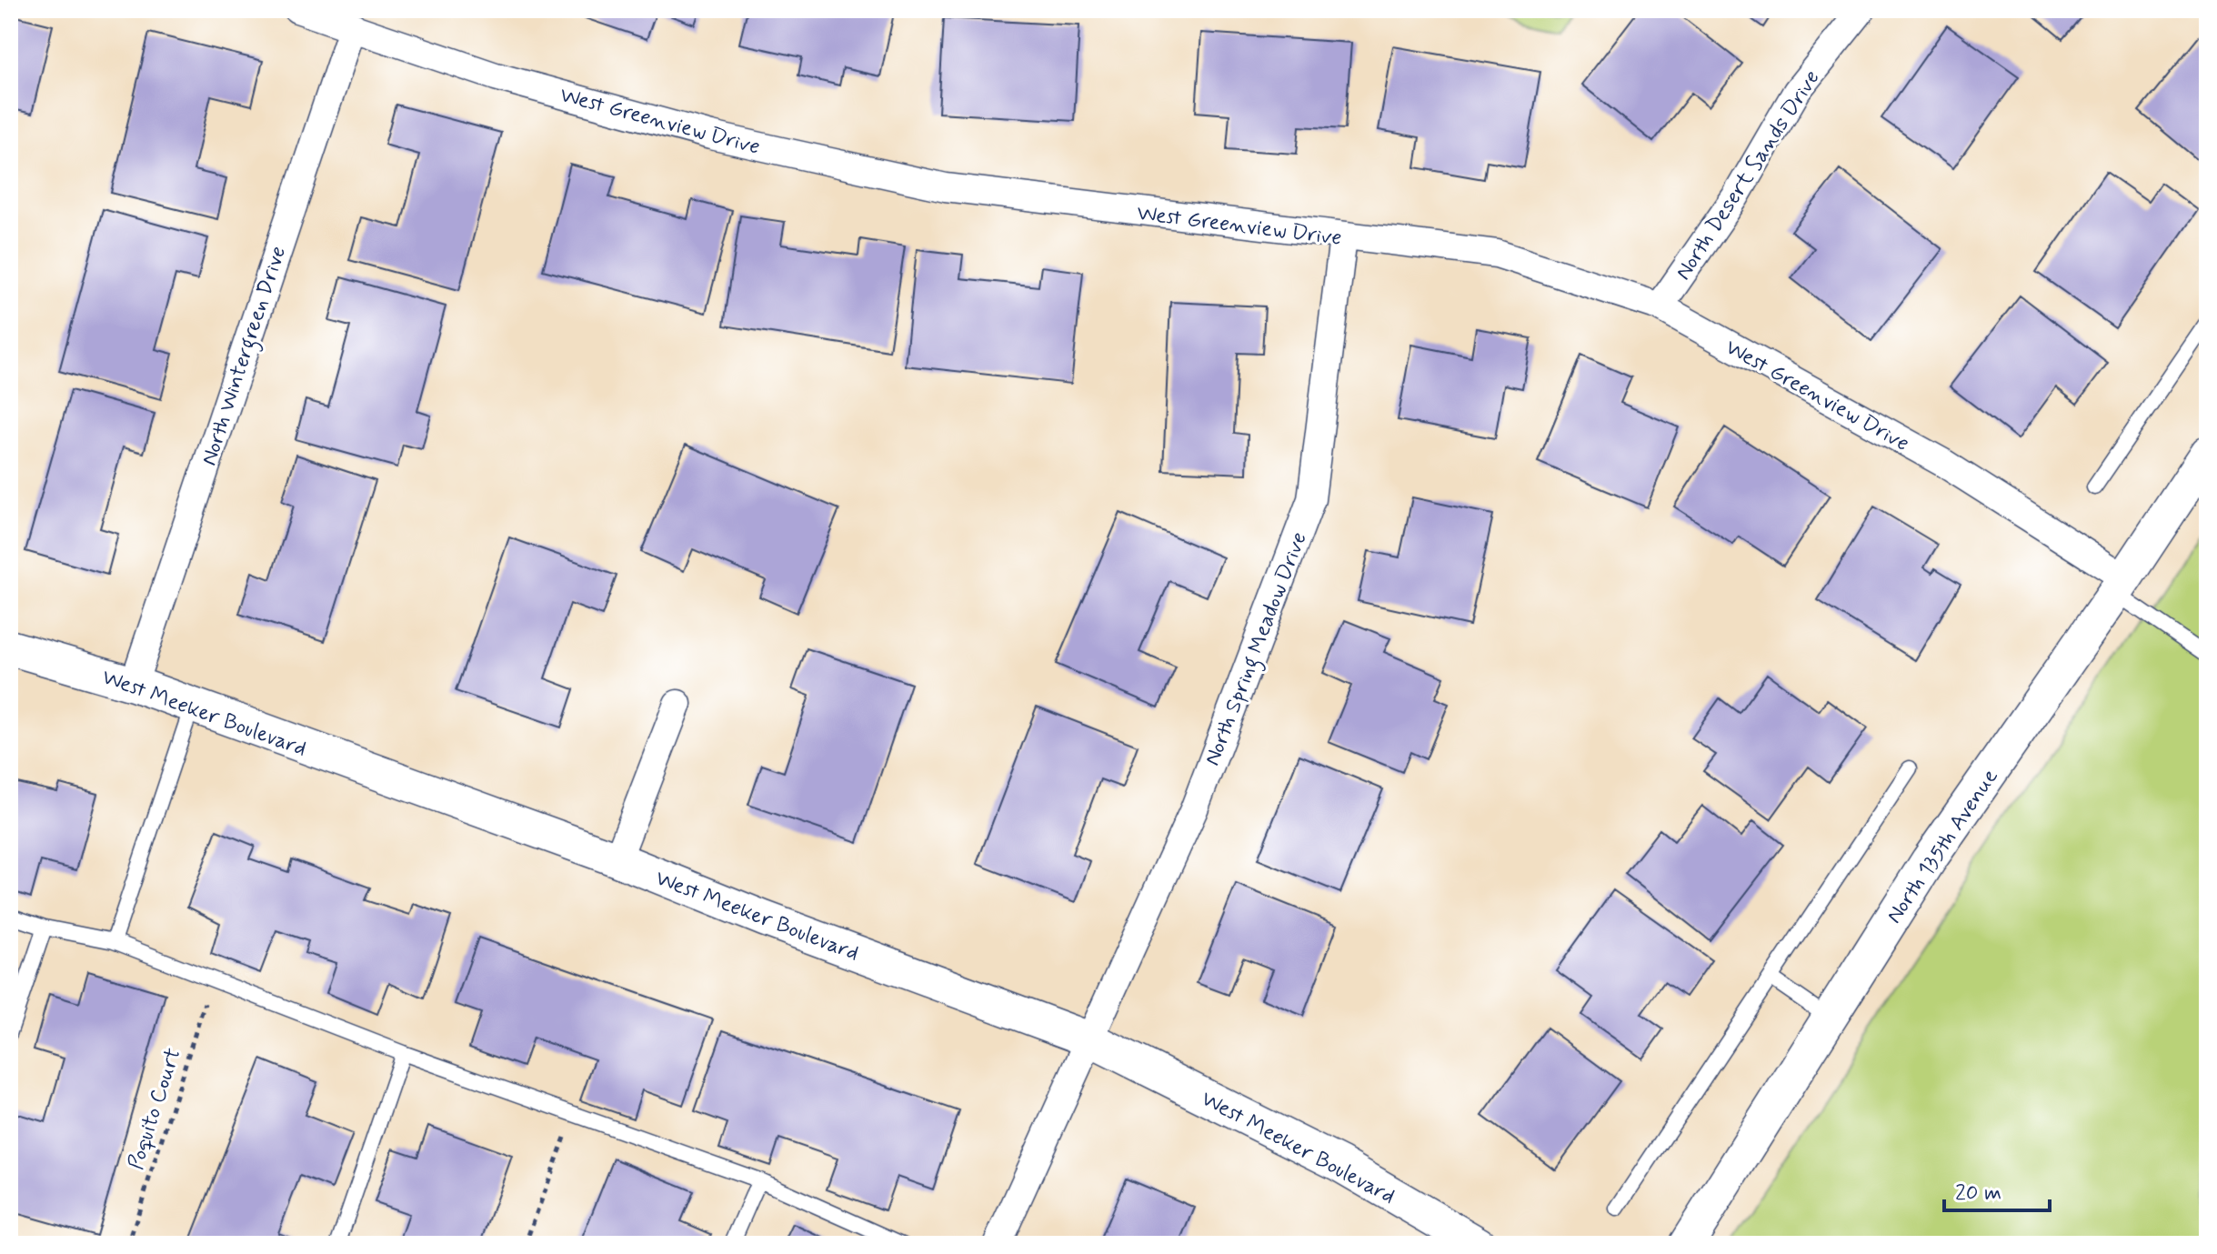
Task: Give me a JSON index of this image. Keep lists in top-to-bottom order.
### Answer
{
  "streets": {
    "street": [
      "West Greenview Drive",
      "North Desert Sands Drive",
      "North Wintergreen Drive",
      "North Spring Meadow Drive",
      "West Meeker Boulevard",
      "North 135th Avenue"
    ],
    "path": ["Poquito Court"]
  },
  "crossings": [
    ["West Greenview Drive", "North Desert Sands Drive"],
    ["West Greenview Drive", "North Wintergreen Drive"],
    ["West Greenview Drive", "North Spring Meadow Drive"],
    ["West Greenview Drive", "North 135th Avenue"],
    ["North Wintergreen Drive", "West Meeker Boulevard"],
    ["North Spring Meadow Drive", "West Meeker Boulevard"]
  ],
  "scale_bar": "20 m"
}
